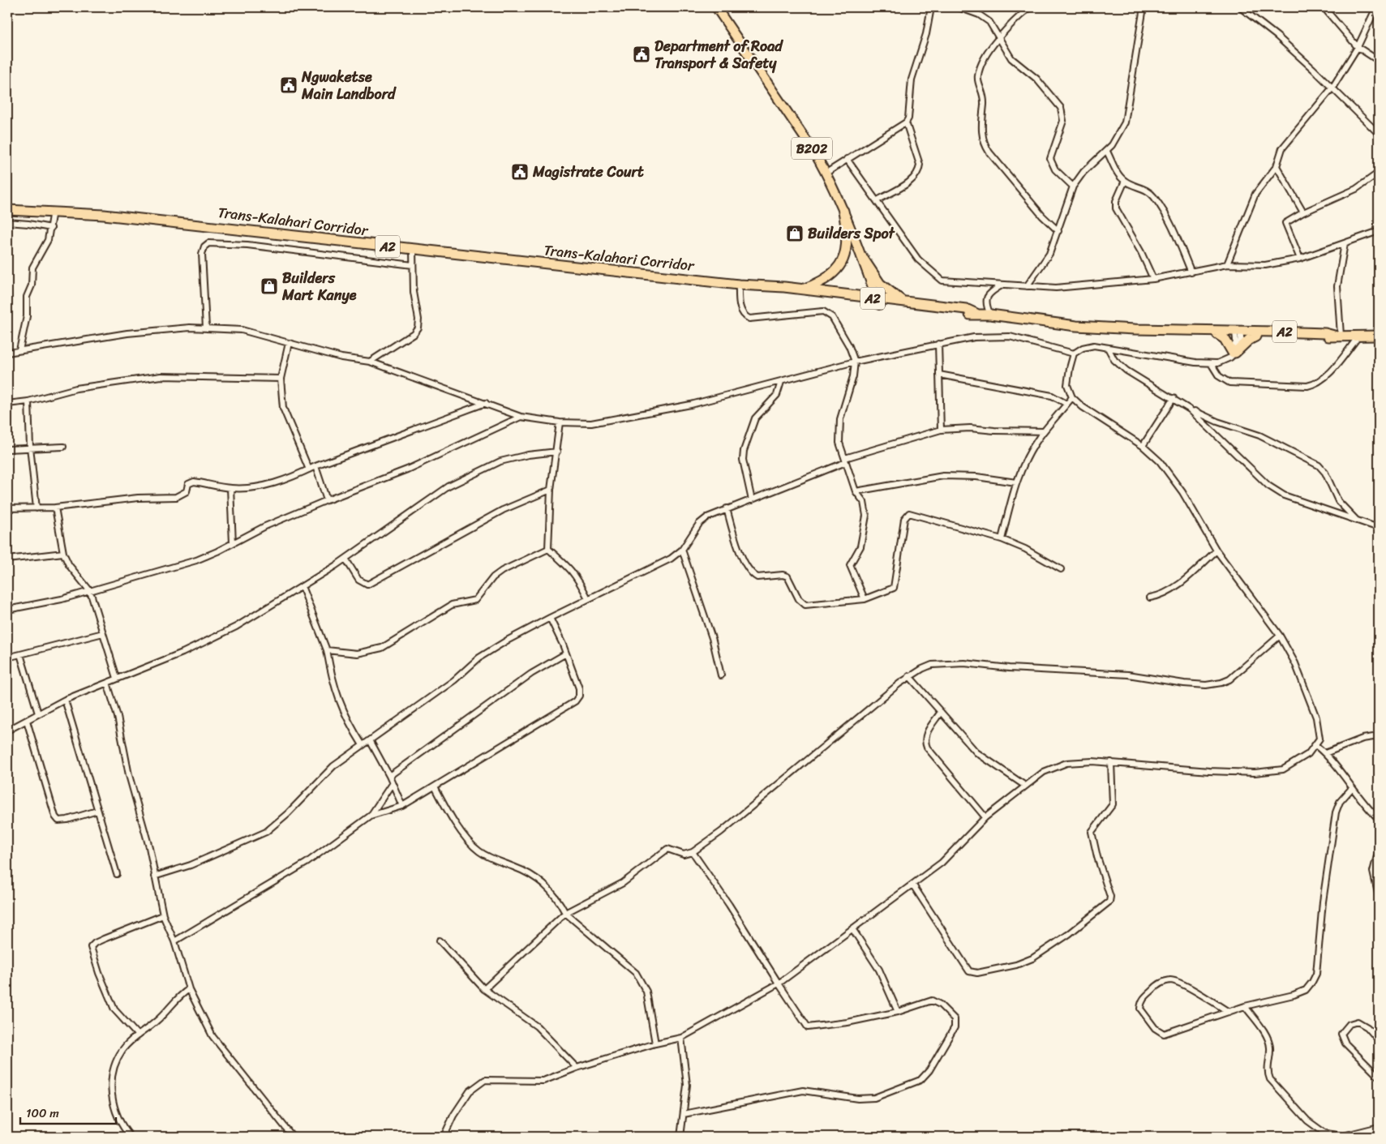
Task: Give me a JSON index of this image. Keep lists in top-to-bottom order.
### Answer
{
  "streets": {
    "highway": ["Trans-Kalahari Corridor", "A2"],
    "main road": ["B202"]
  },
  "crossings": [
    ["B202", "Trans-Kalahari Corridor"],
    ["Trans-Kalahari Corridor", "A2"]
  ],
  "places": {
    "public building": ["Department of Road Transport & Safety", "Ngwaketse Main Landbord", "Magistrate Court"],
    "shop": ["Builders Spot", "Builders Mart Kanye"]
  },
  "scale_bar": "100 m"
}
